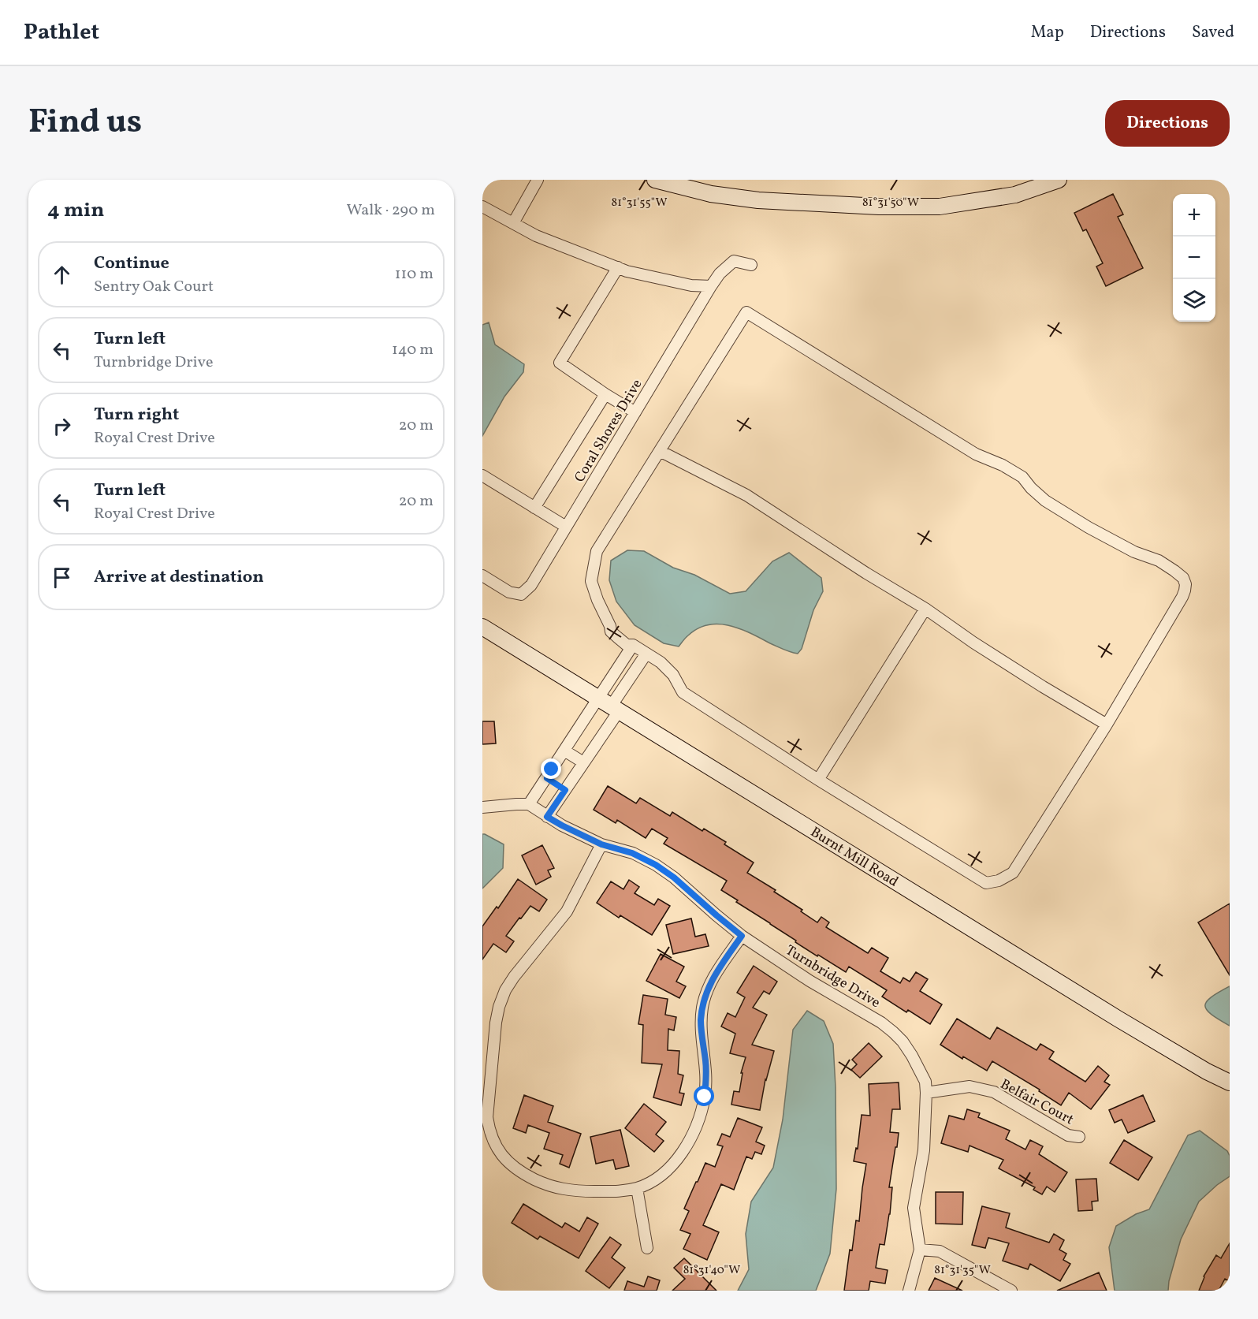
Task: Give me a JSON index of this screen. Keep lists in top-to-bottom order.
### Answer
{
  "streets": {
    "street": [
      "Coral Shores Drive",
      "Burnt Mill Road",
      "Turnbridge Drive",
      "Belfair Court"
    ]
  },
  "crossings": [
    ["Turnbridge Drive", "Belfair Court"]
  ],
  "page": {
    "header": "Pathlet",
    "nav": ["Map", "Directions", "Saved"],
    "title": "Find us",
    "buttons": "Directions",
    "heading": ["4 min", "Walk · 290 m"],
    "map_buttons": ["+", "−"],
    "list": [
      ["Continue", "Sentry Oak Court", "110 m"],
      ["Turn left", "Turnbridge Drive", "140 m"],
      ["Turn right", "Royal Crest Drive", "20 m"],
      ["Turn left", "Royal Crest Drive", "20 m"],
      "Arrive at destination"
    ]
  },
  "coordinates": [
    "81°31'55\"W",
    "81°31'50\"W",
    "81°31'40\"W",
    "81°31'35\"W"
  ]
}
